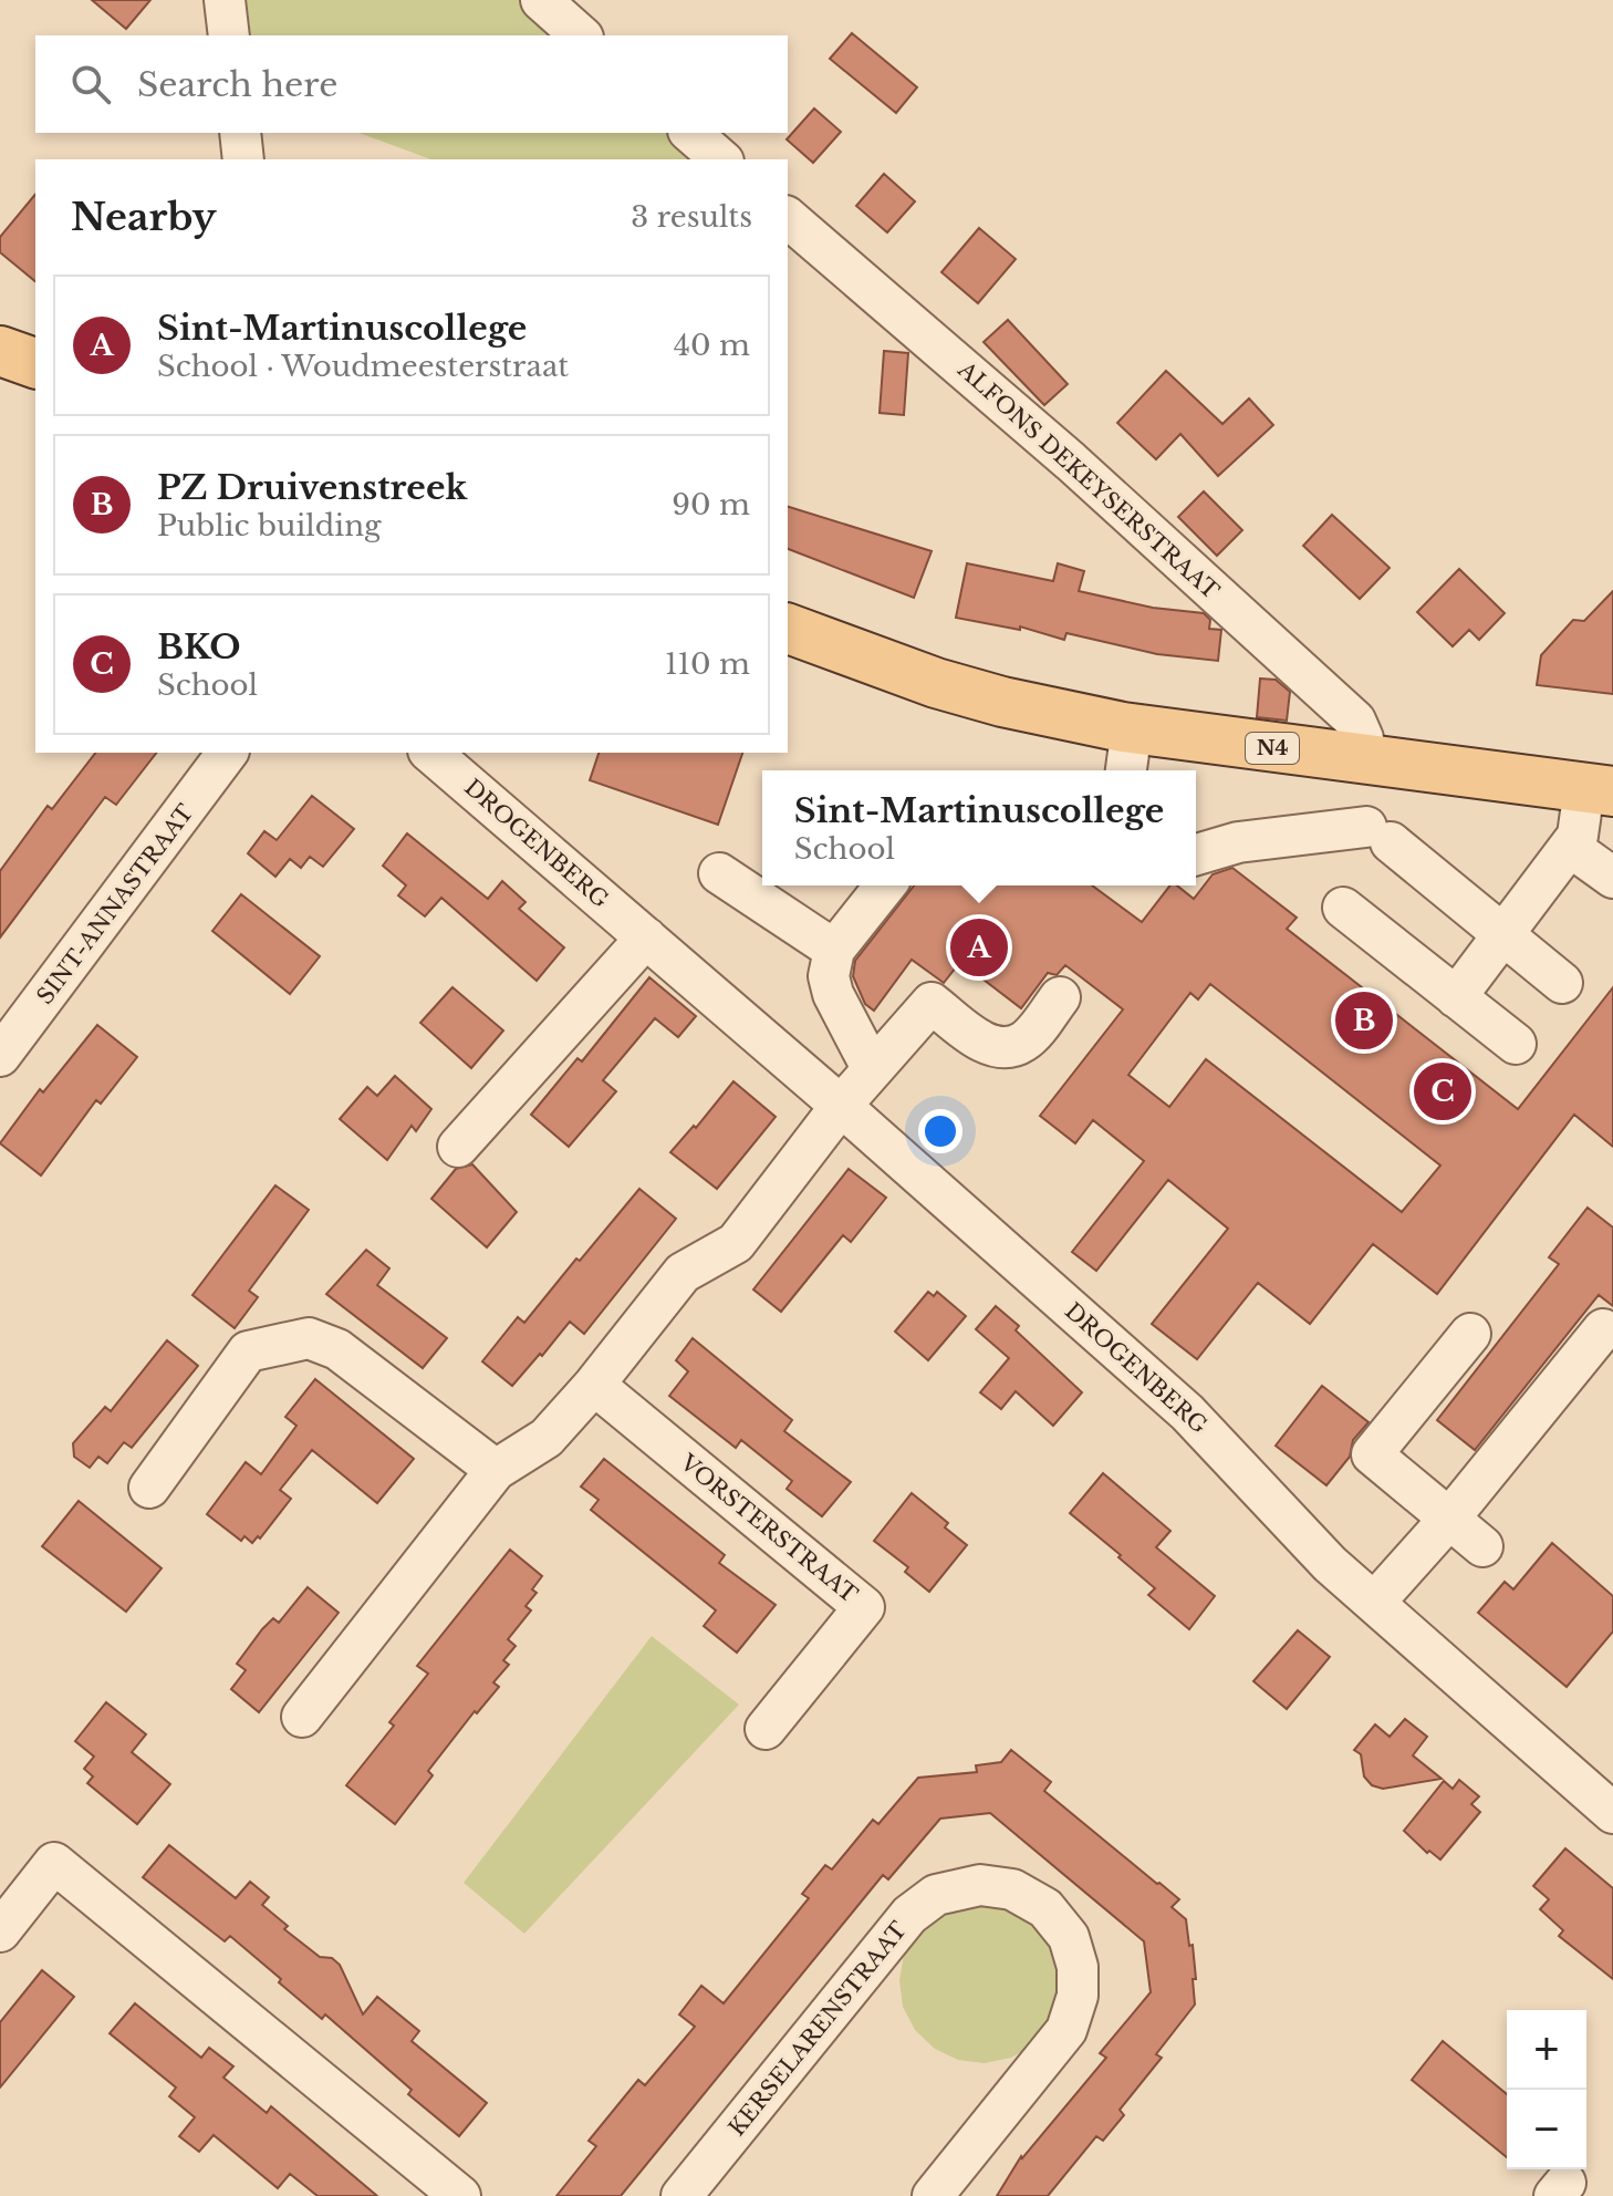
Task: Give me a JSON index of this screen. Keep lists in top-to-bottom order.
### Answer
{
  "streets": {
    "main road": ["N4"],
    "street": [
      "ALFONS DEKEYSERSTRAAT",
      "DROGENBERG",
      "SINT-ANNASTRAAT",
      "VORSTERSTRAAT",
      "KERSELARENSTRAAT"
    ]
  },
  "crossings": [
    ["ALFONS DEKEYSERSTRAAT", "N4"]
  ],
  "page": {
    "search": "Search here",
    "heading": ["Nearby", "3 results"],
    "list": [
      {
        "mark": "A",
        "name": "Sint-Martinuscollege",
        "note": "School · Woudmeesterstraat",
        "value": "40 m"
      },
      {
        "mark": "B",
        "name": "PZ Druivenstreek",
        "note": "Public building",
        "value": "90 m"
      },
      {
        "mark": "C",
        "name": "BKO",
        "note": "School",
        "value": "110 m"
      }
    ],
    "popup": ["Sint-Martinuscollege", "School"],
    "pins": ["A", "B", "C"],
    "map_buttons": ["+", "−"]
  }
}
